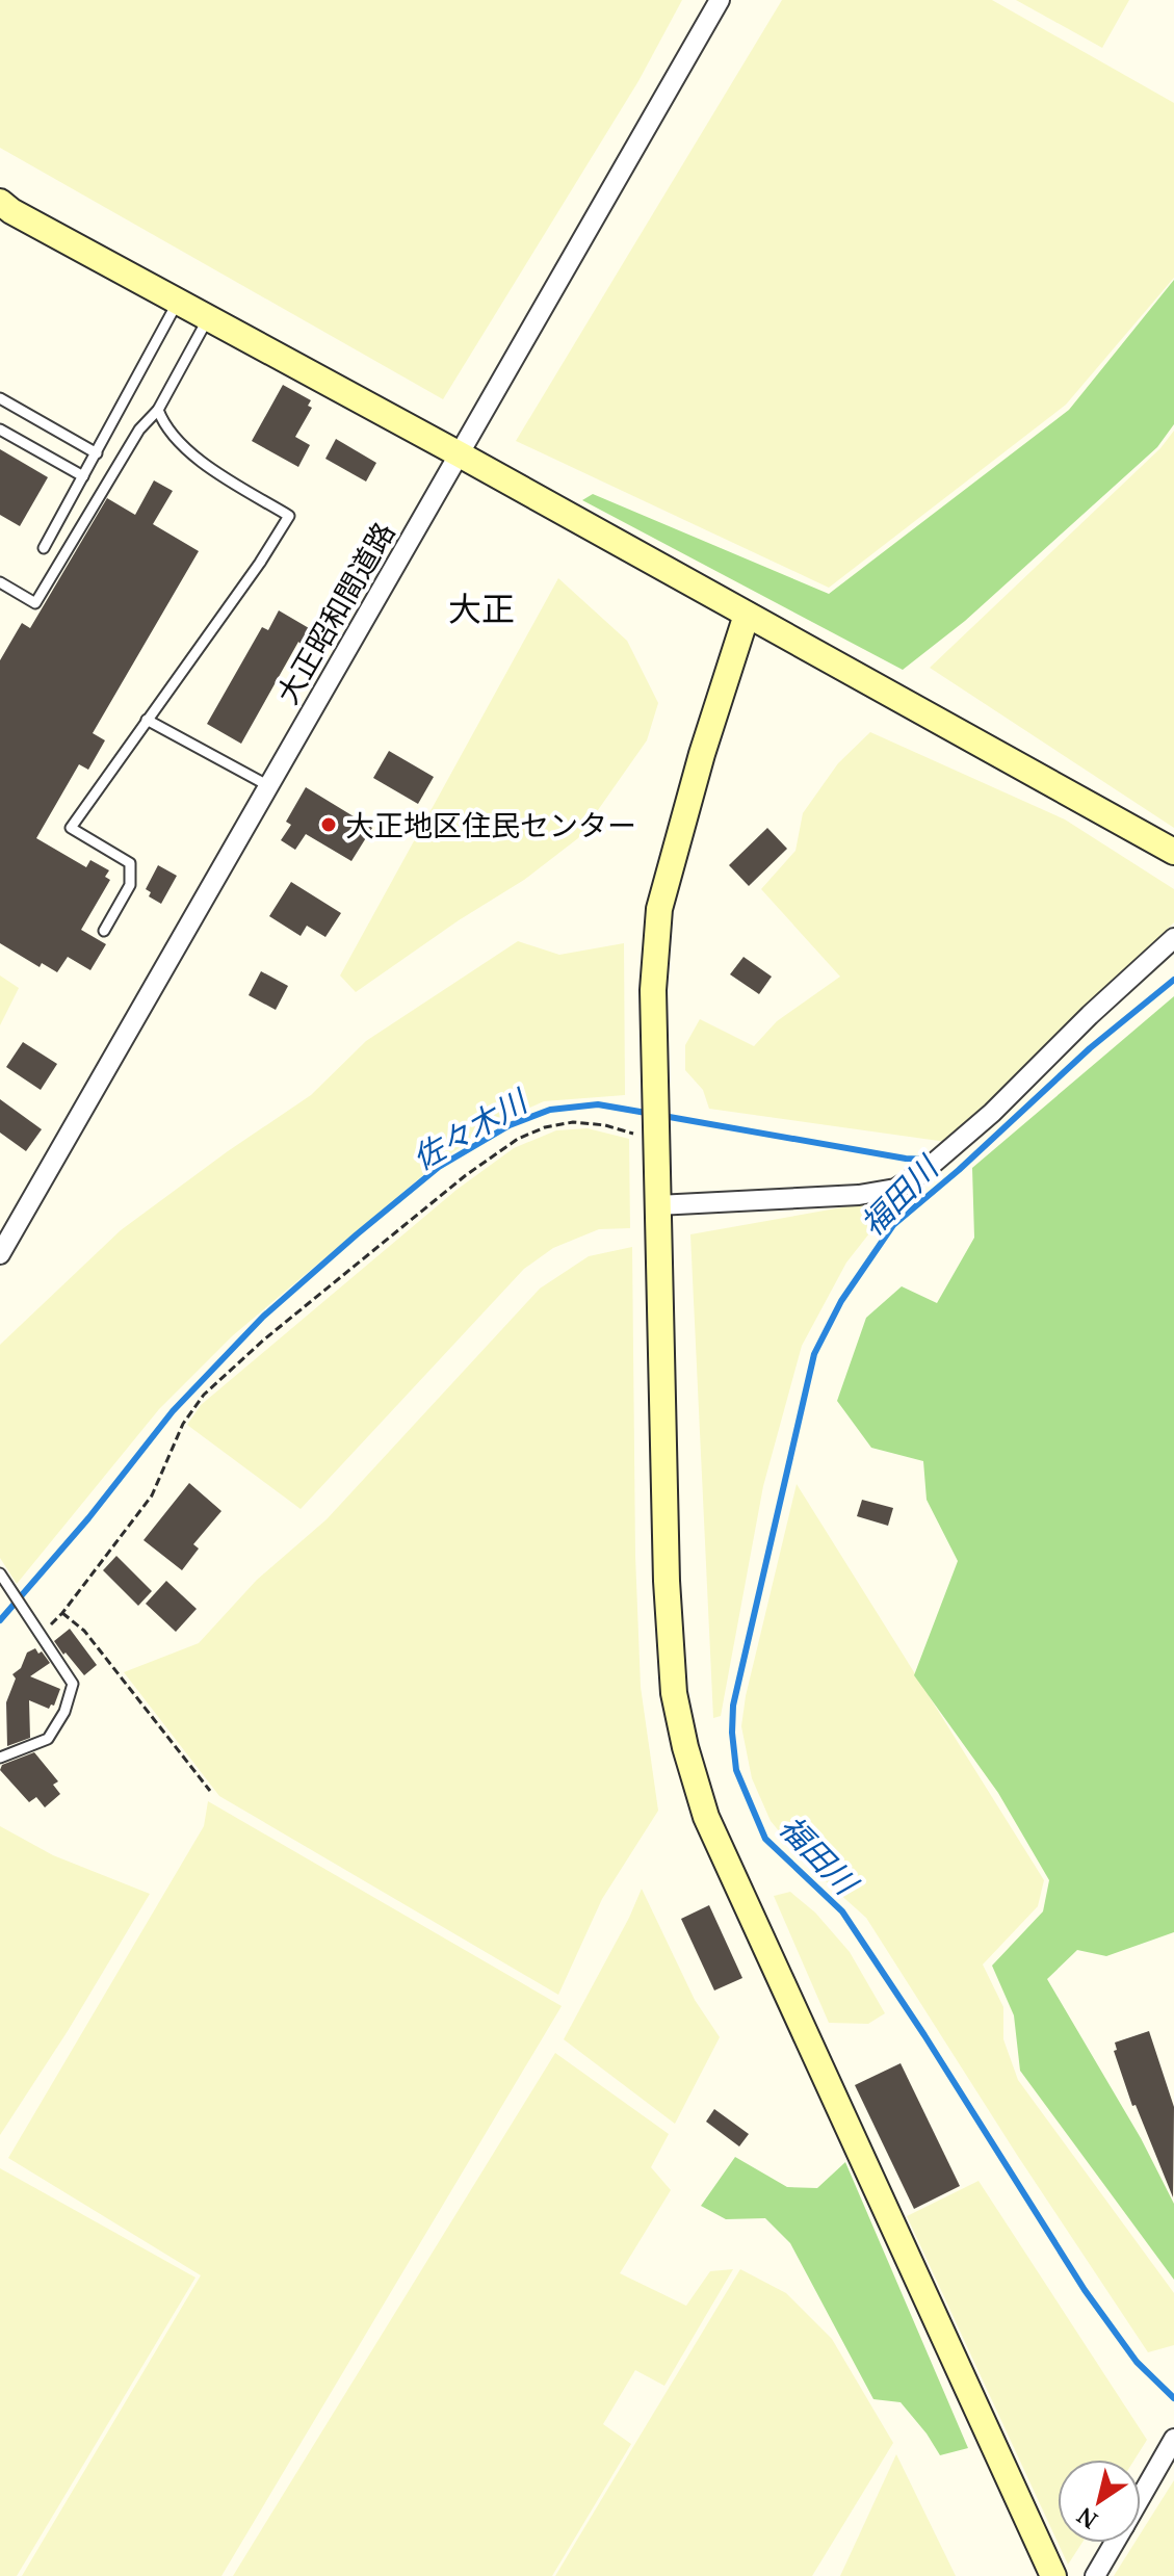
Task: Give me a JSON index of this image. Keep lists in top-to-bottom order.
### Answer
{
  "streets": {
    "street": ["大正昭和間道路"]
  },
  "districts": ["大正"],
  "water": ["佐々木川", "福田川"],
  "places": ["大正地区住民センター"],
  "north": "bottom left"
}
